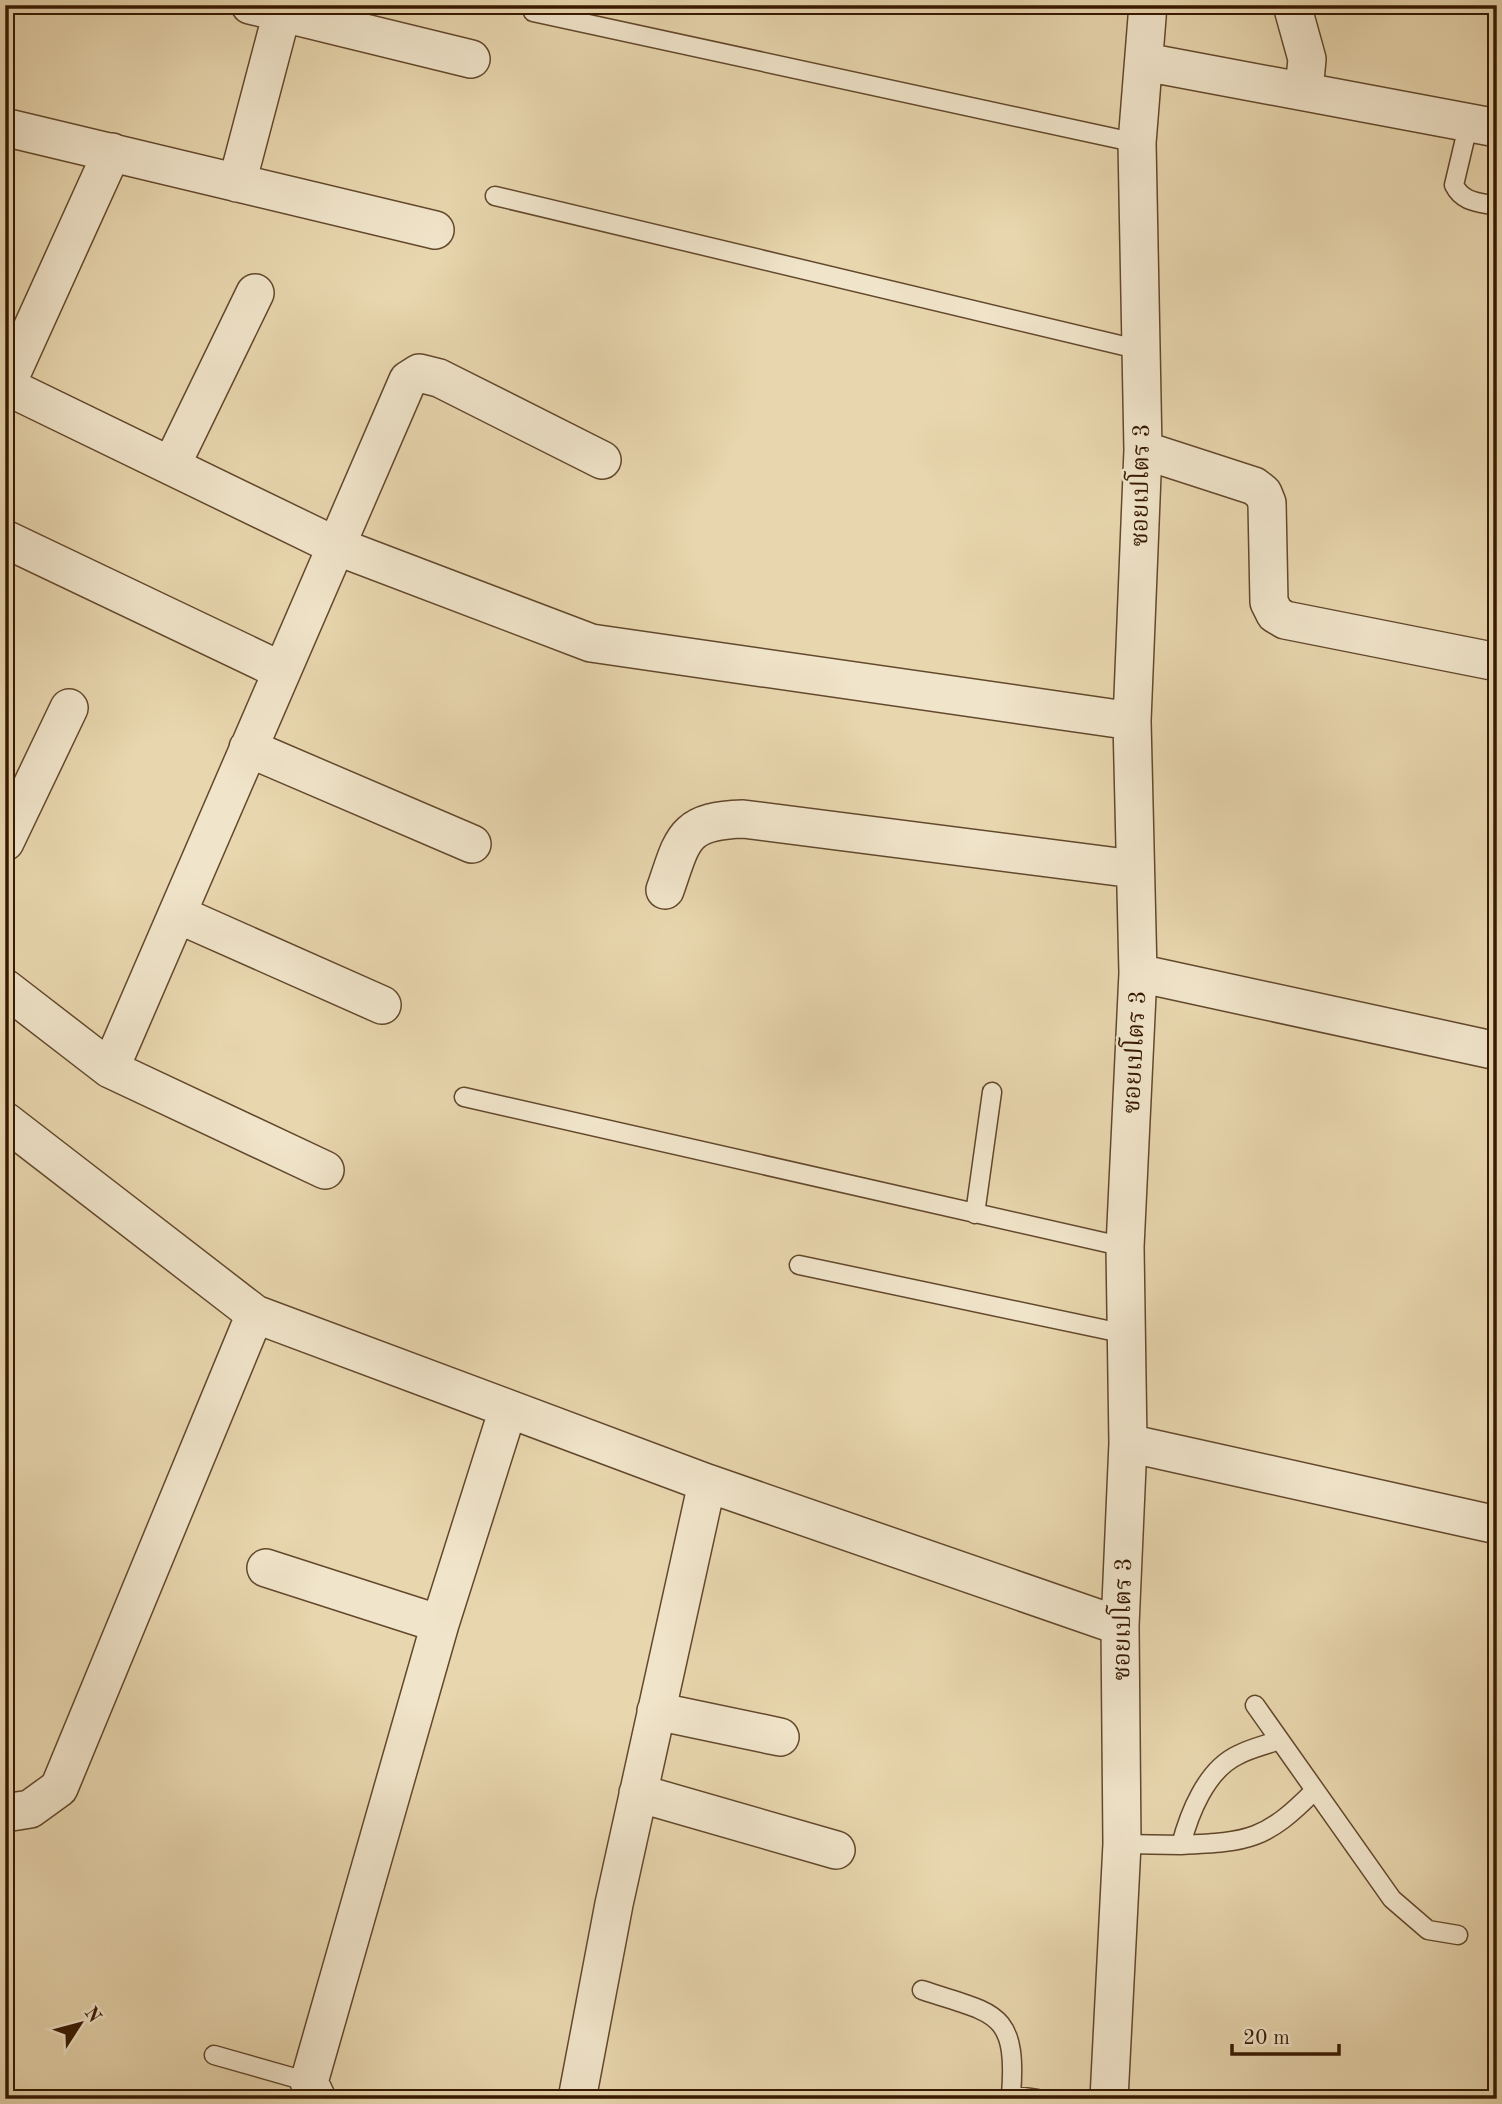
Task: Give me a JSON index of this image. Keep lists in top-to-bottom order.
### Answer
{
  "streets": {
    "street": ["ซอยเปโตร 3"]
  },
  "scale_bar": "20 m",
  "north": "top right"
}
